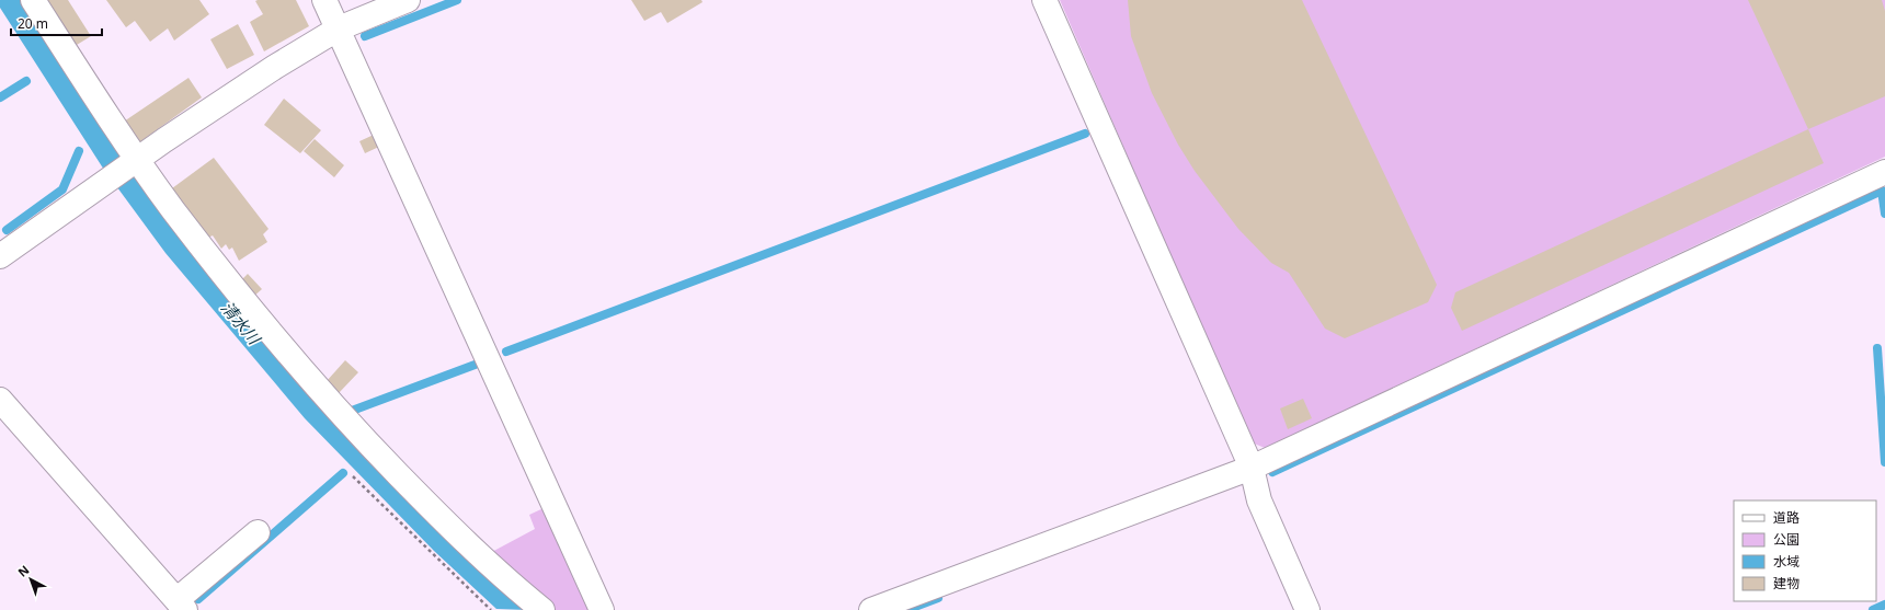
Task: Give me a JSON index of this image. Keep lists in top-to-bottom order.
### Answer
{
  "water": ["清水川"],
  "legend": [
    "道路",
    "公園",
    "水域",
    "建物"
  ],
  "scale_bar": "20 m",
  "north": "top left"
}
